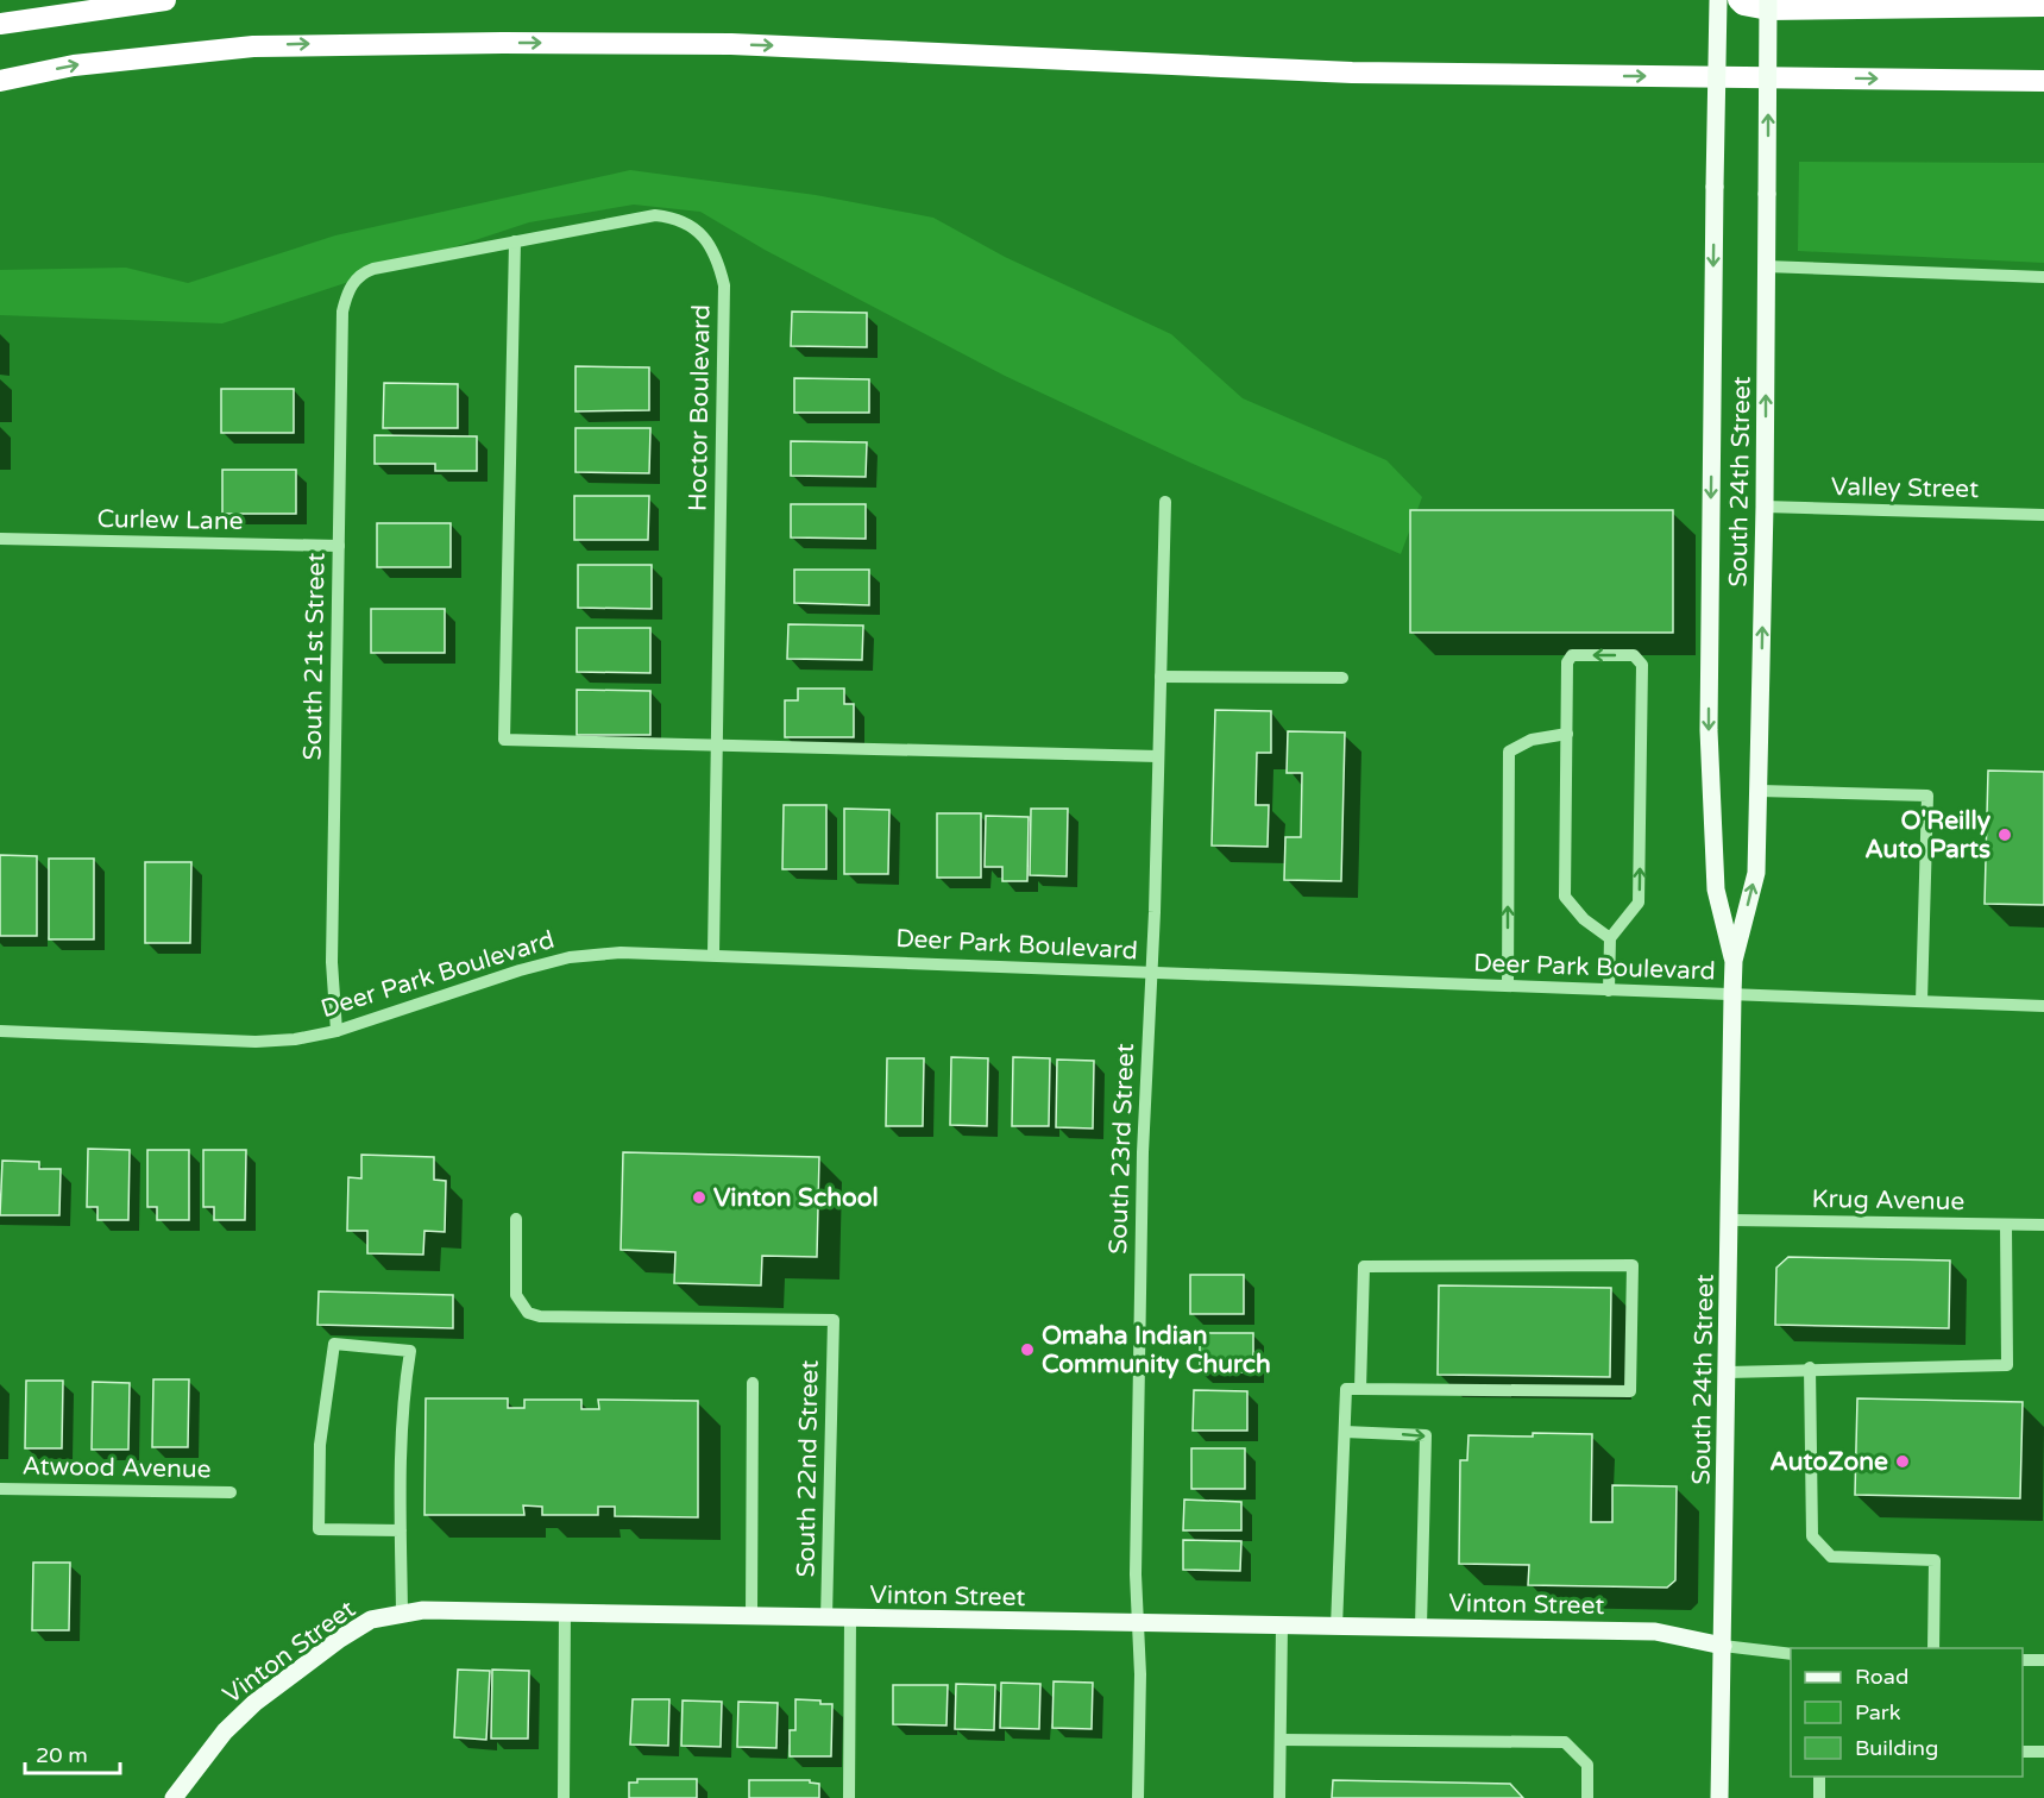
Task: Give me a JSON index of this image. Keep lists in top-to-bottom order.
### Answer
{
  "streets": {
    "main road": ["South 24th Street", "Vinton Street"],
    "street": [
      "Hoctor Boulevard",
      "Valley Street",
      "Curlew Lane",
      "South 21st Street",
      "Deer Park Boulevard",
      "South 23rd Street",
      "Krug Avenue",
      "Atwood Avenue",
      "South 22nd Street"
    ]
  },
  "crossings": [
    ["Hoctor Boulevard", "South 21st Street"],
    ["Hoctor Boulevard", "Deer Park Boulevard"],
    ["South 24th Street", "Valley Street"],
    ["South 24th Street", "Deer Park Boulevard"],
    ["South 24th Street", "Krug Avenue"],
    ["South 24th Street", "Vinton Street"],
    ["Curlew Lane", "South 21st Street"],
    ["South 21st Street", "Deer Park Boulevard"],
    ["Deer Park Boulevard", "South 23rd Street"],
    ["South 23rd Street", "Vinton Street"],
    ["South 22nd Street", "Vinton Street"]
  ],
  "places": [
    "O'Reilly Auto Parts",
    "Vinton School",
    "Omaha Indian Community Church",
    "AutoZone"
  ],
  "legend": ["Road", "Park", "Building"],
  "scale_bar": "20 m"
}
